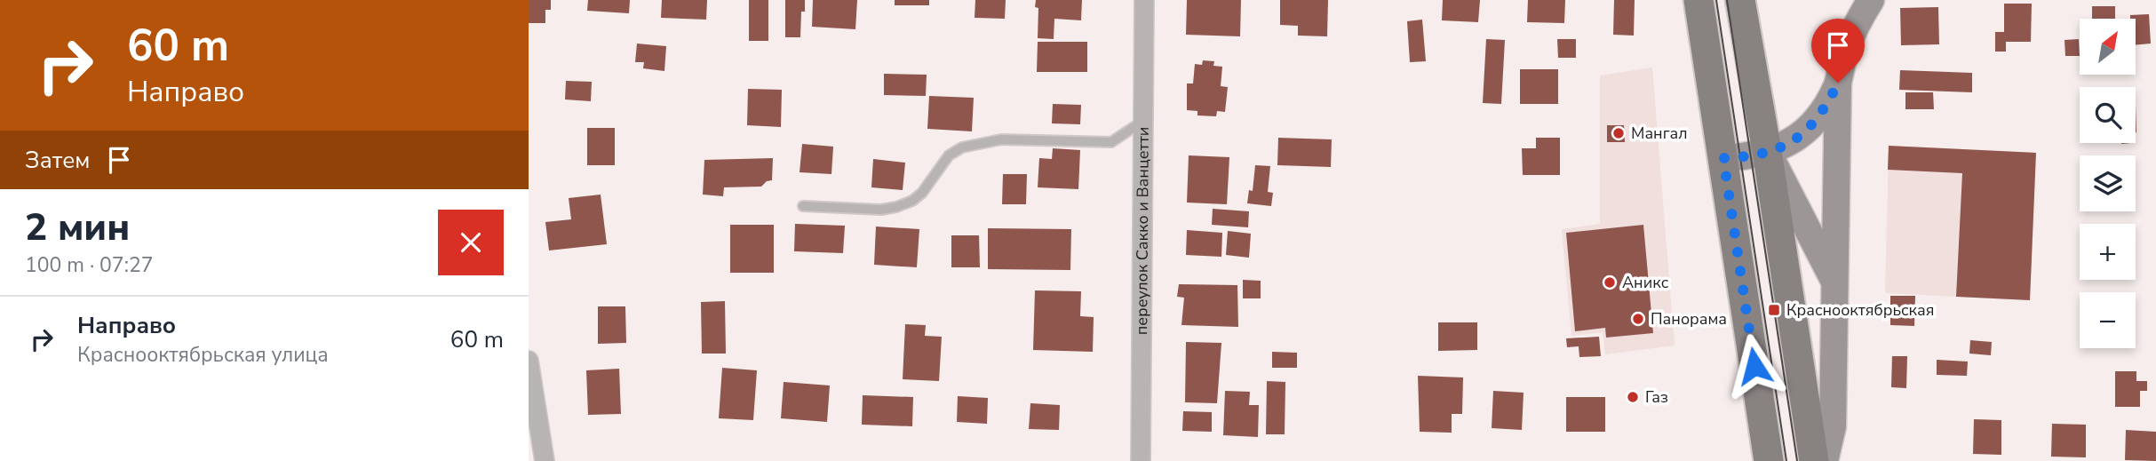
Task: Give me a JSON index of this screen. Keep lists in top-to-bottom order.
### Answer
{
  "streets": {
    "street": ["переулок Сакко и Ванцетти"]
  },
  "places": {
    "other": [
      "Мангал",
      "Аникс",
      "Панорама",
      "Газ"
    ],
    "transit": ["Краснооктябрьская"]
  },
  "north": "top right",
  "page": {
    "turn": ["60 m", "Направо"],
    "map_buttons": ["+", "−"],
    "then": "Затем",
    "heading": ["2 мин", "100 m · 07:27"],
    "list": [
      {
        "name": "Направо",
        "note": "Краснооктябрьская улица",
        "value": "60 m"
      }
    ]
  }
}
